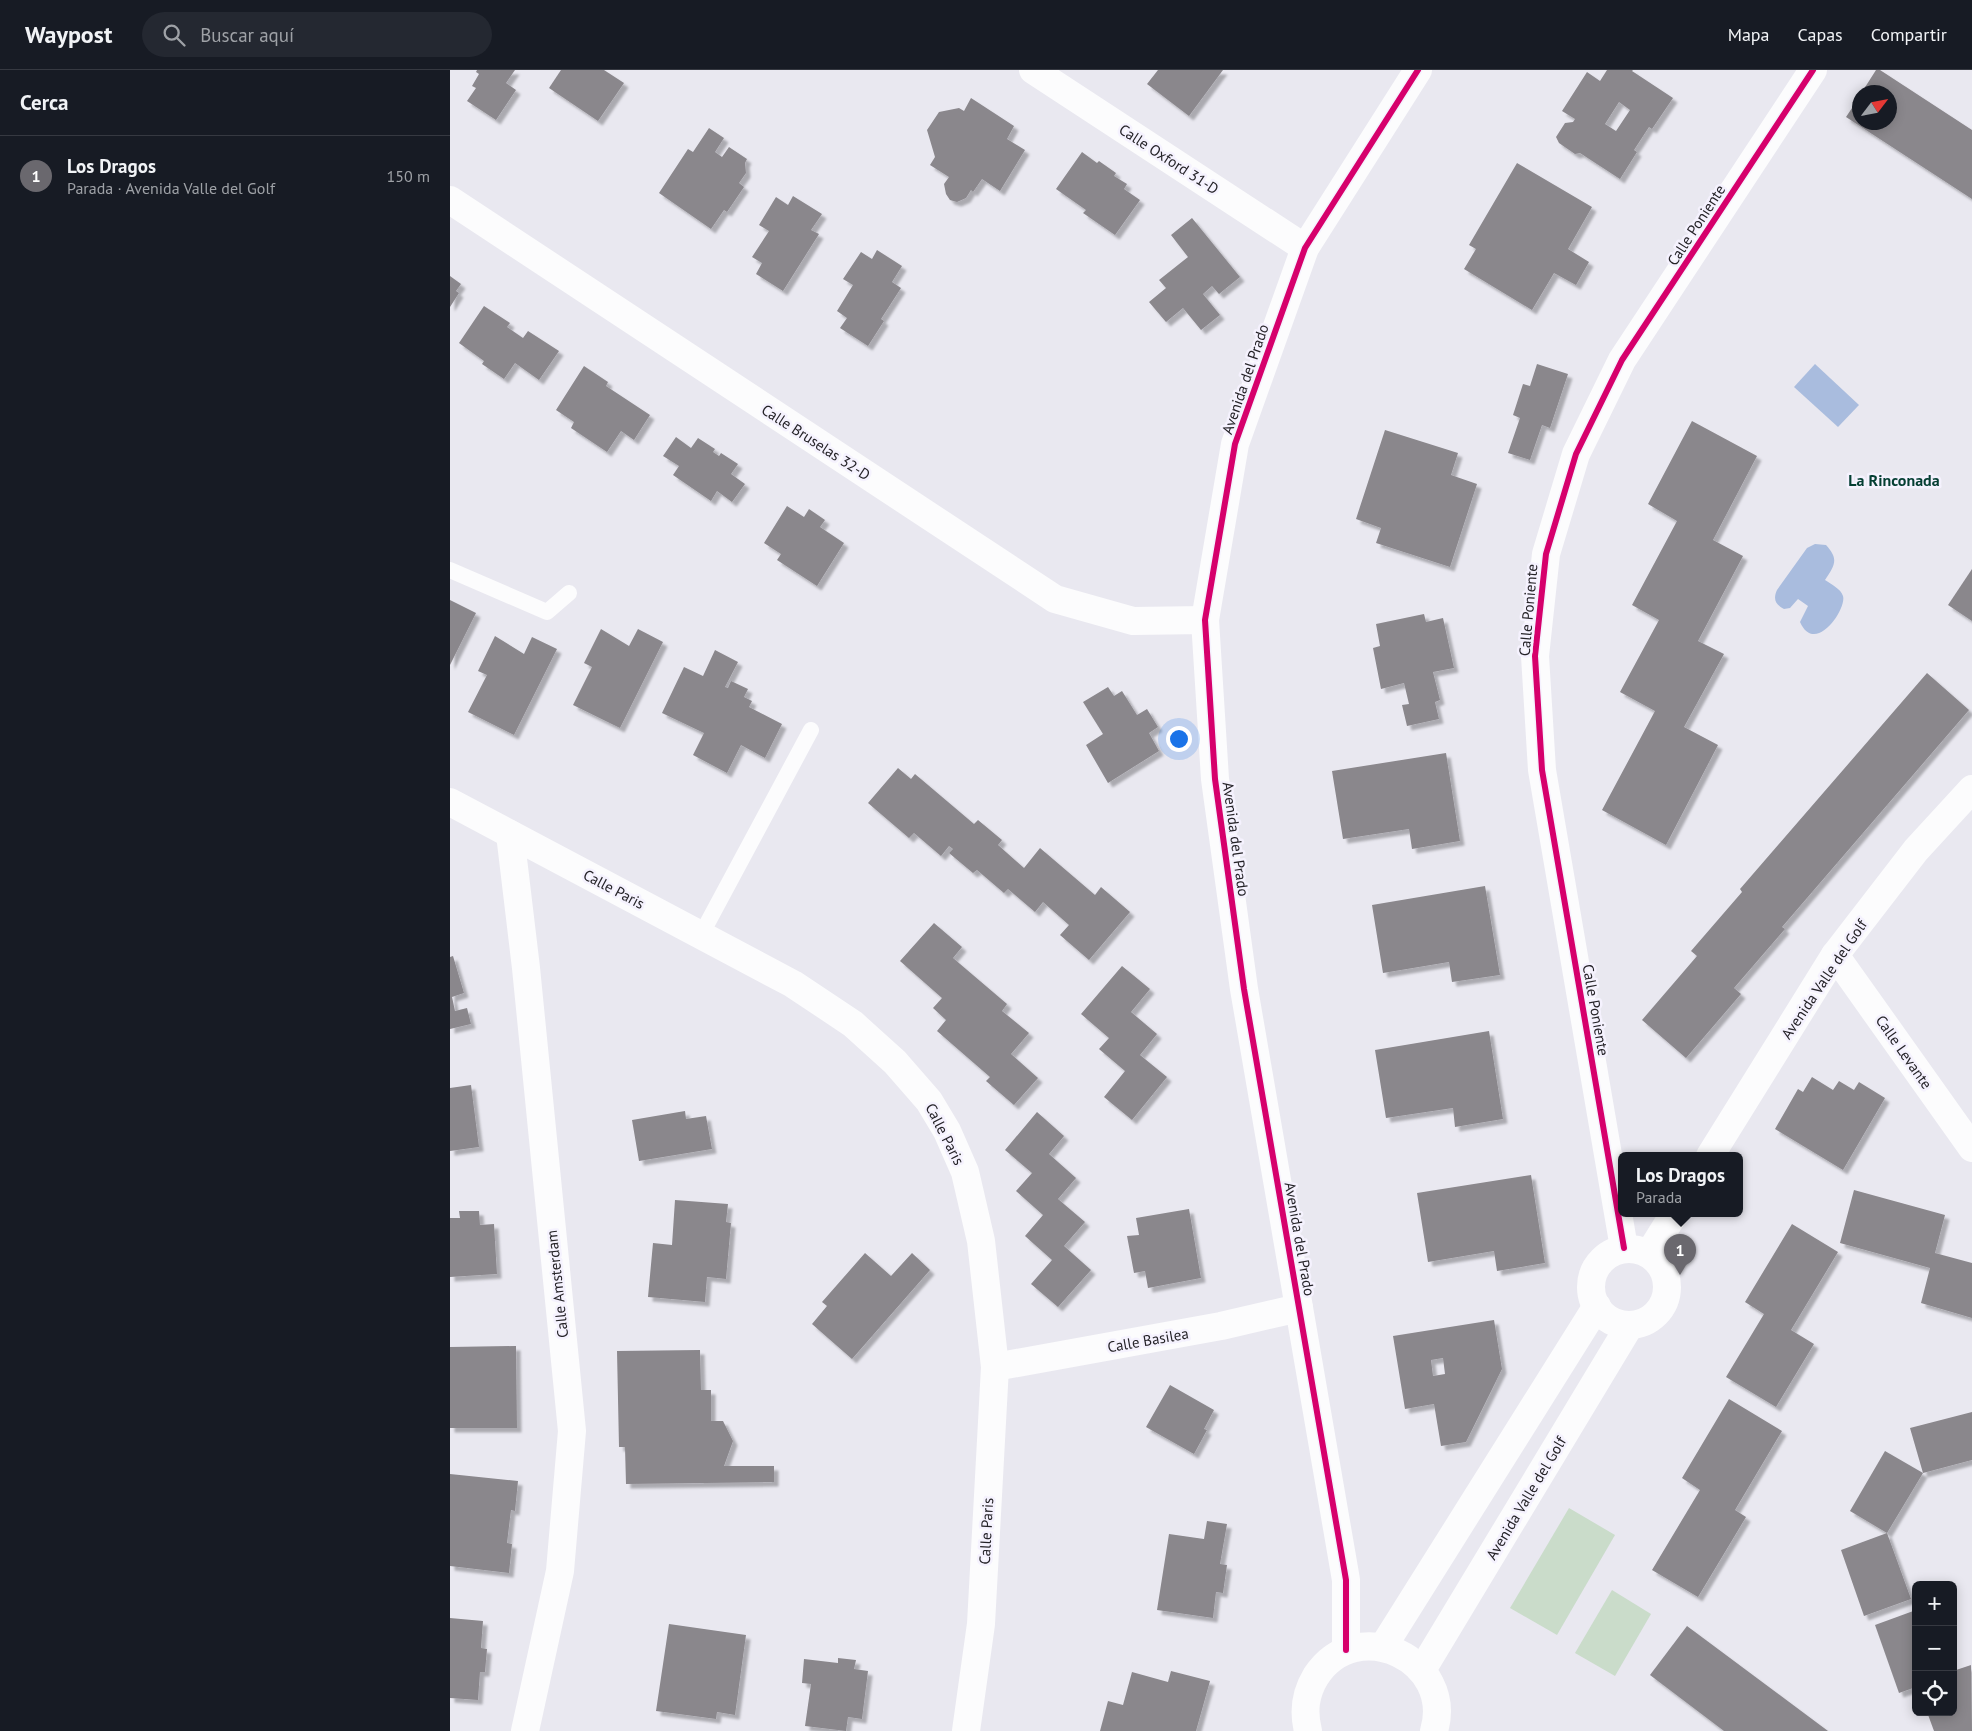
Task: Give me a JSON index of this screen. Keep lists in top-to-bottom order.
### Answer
{
  "streets": {
    "street": [
      "Calle Oxford 31-D",
      "Calle Poniente",
      "Avenida del Prado",
      "Calle Bruselas 32-D",
      "Calle Paris",
      "Avenida Valle del Golf",
      "Calle Levante",
      "Calle Amsterdam",
      "Calle Basilea"
    ]
  },
  "crossings": [
    ["Calle Oxford 31-D", "Avenida del Prado"],
    ["Calle Poniente", "Avenida Valle del Golf"],
    ["Avenida del Prado", "Calle Bruselas 32-D"],
    ["Avenida del Prado", "Calle Basilea"],
    ["Calle Paris", "Calle Amsterdam"],
    ["Calle Paris", "Calle Basilea"],
    ["Avenida Valle del Golf", "Calle Levante"]
  ],
  "districts": ["La Rinconada"],
  "north": "top right",
  "page": {
    "header": "Waypost",
    "search": "Buscar aquí",
    "nav": ["Mapa", "Capas", "Compartir"],
    "heading": "Cerca",
    "list": [
      {
        "mark": "1",
        "name": "Los Dragos",
        "note": "Parada · Avenida Valle del Golf",
        "value": "150 m"
      }
    ],
    "popup": ["Los Dragos", "Parada"],
    "pins": "1",
    "map_buttons": ["+", "−"]
  }
}
